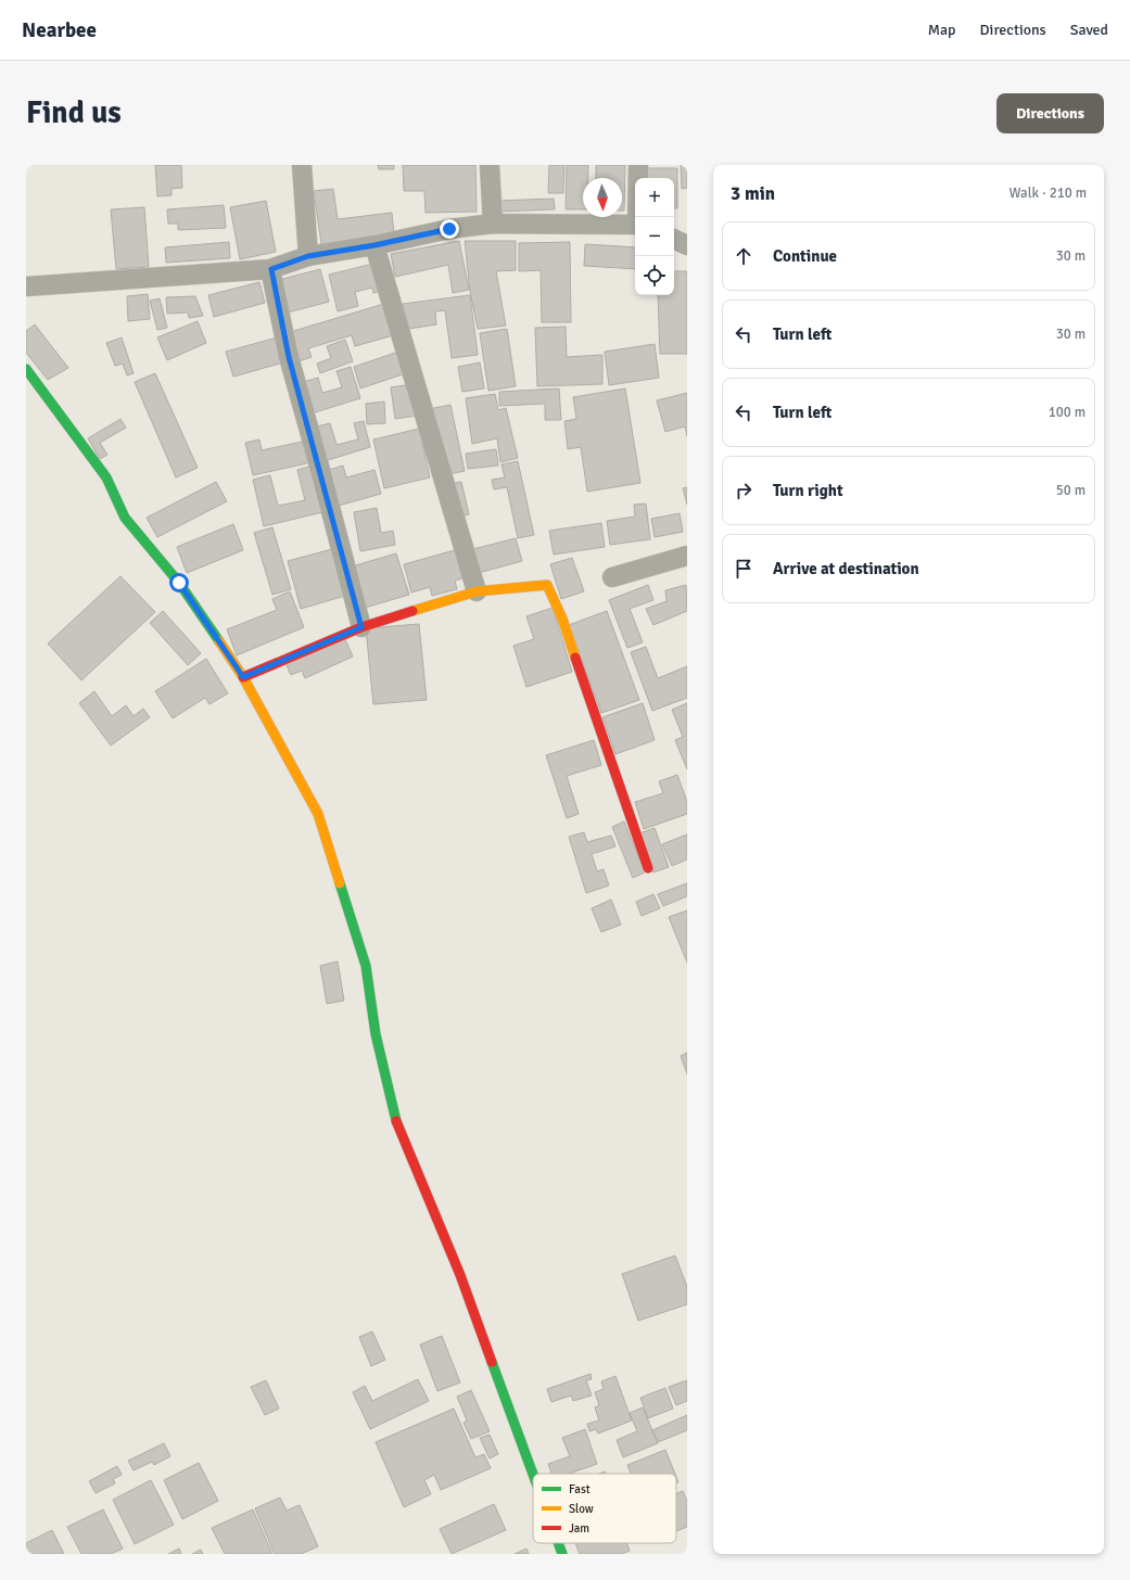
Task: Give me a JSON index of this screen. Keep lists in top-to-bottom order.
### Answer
{
  "legend": ["Fast", "Slow", "Jam"],
  "north": "bottom",
  "page": {
    "header": "Nearbee",
    "nav": ["Map", "Directions", "Saved"],
    "buttons": "Directions",
    "title": "Find us",
    "heading": ["3 min", "Walk · 210 m"],
    "map_buttons": ["+", "−"],
    "list": [
      ["Continue", "30 m"],
      ["Turn left", "30 m"],
      ["Turn left", "100 m"],
      ["Turn right", "50 m"],
      "Arrive at destination"
    ]
  }
}
